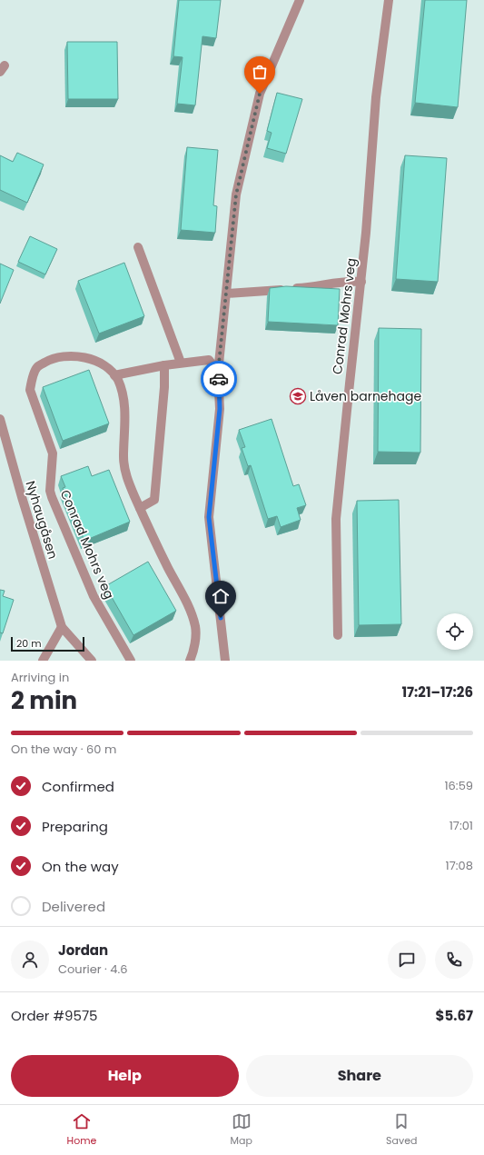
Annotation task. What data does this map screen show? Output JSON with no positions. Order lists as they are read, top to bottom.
{
  "streets": {
    "street": ["Conrad Mohrs veg", "Nyhaugåsen"]
  },
  "places": {
    "school or university": ["Låven barnehage"]
  },
  "scale_bar": "20 m",
  "page": {
    "scale": "20 m",
    "heading": ["2 min", "Arriving in", "17:21–17:26"],
    "panel": [
      "Jordan",
      "Courier · 4.6",
      "Order #9575",
      "$5.67"
    ],
    "bar": "On the way · 60 m",
    "list": [
      ["Confirmed", "16:59"],
      ["Preparing", "17:01"],
      ["On the way", "17:08"],
      "Delivered"
    ],
    "buttons": ["Help", "Share"],
    "tabs": ["Home", "Map", "Saved"]
  }
}
